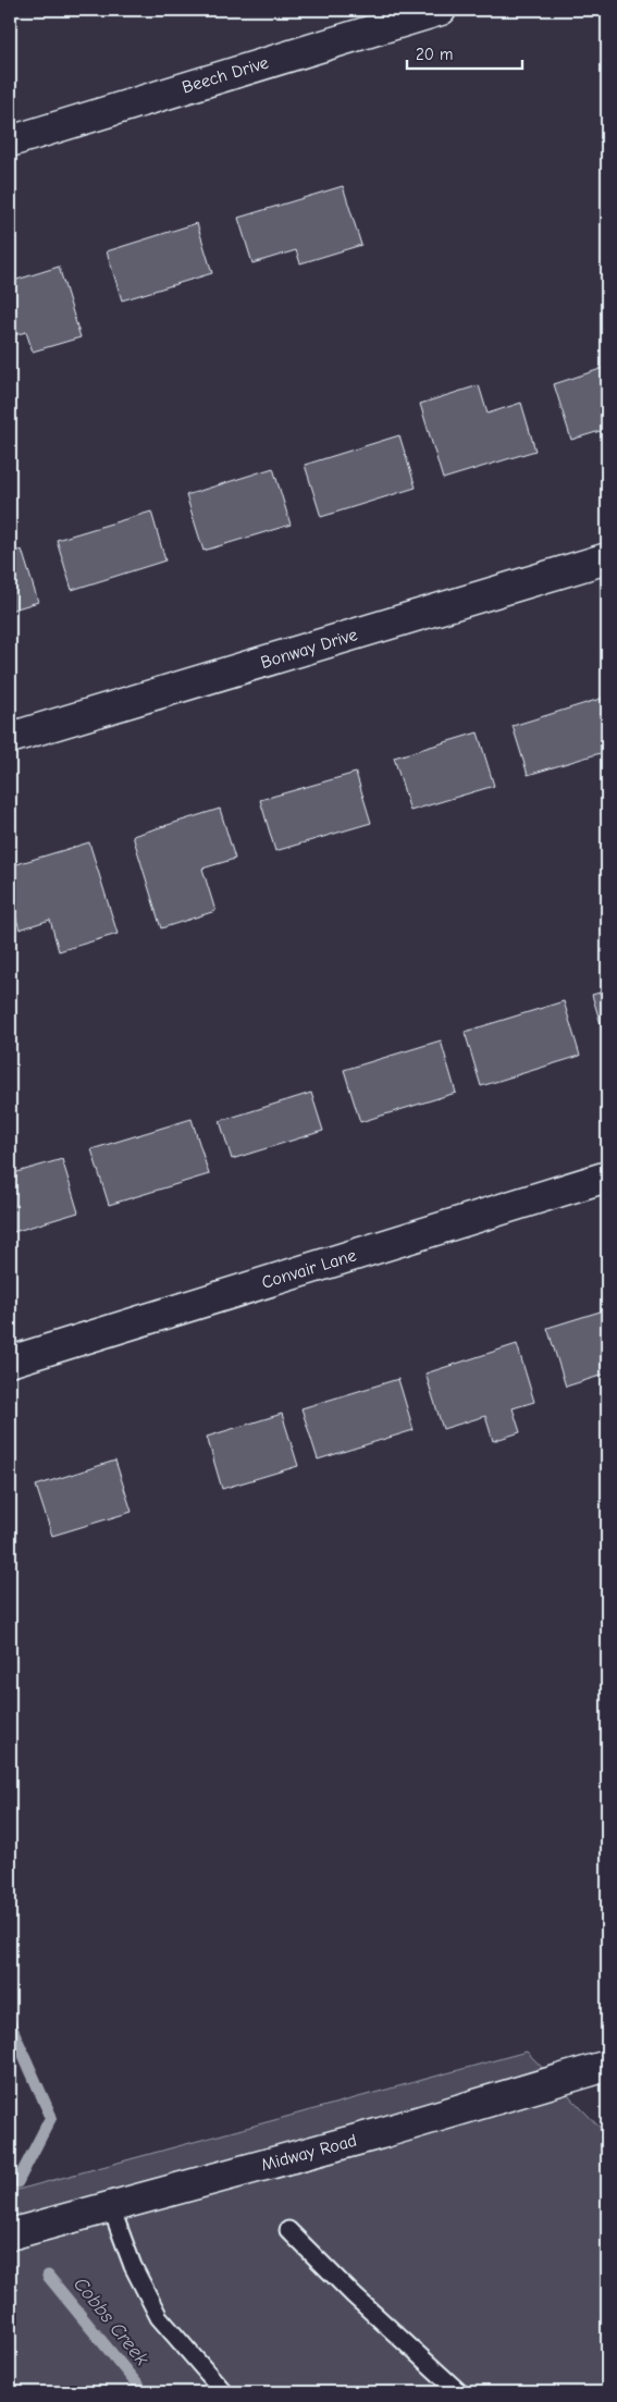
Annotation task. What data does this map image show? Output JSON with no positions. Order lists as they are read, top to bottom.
{
  "streets": {
    "street": [
      "Beech Drive",
      "Bonway Drive",
      "Convair Lane",
      "Midway Road"
    ]
  },
  "water": ["Cobbs Creek"],
  "scale_bar": "20 m"
}
